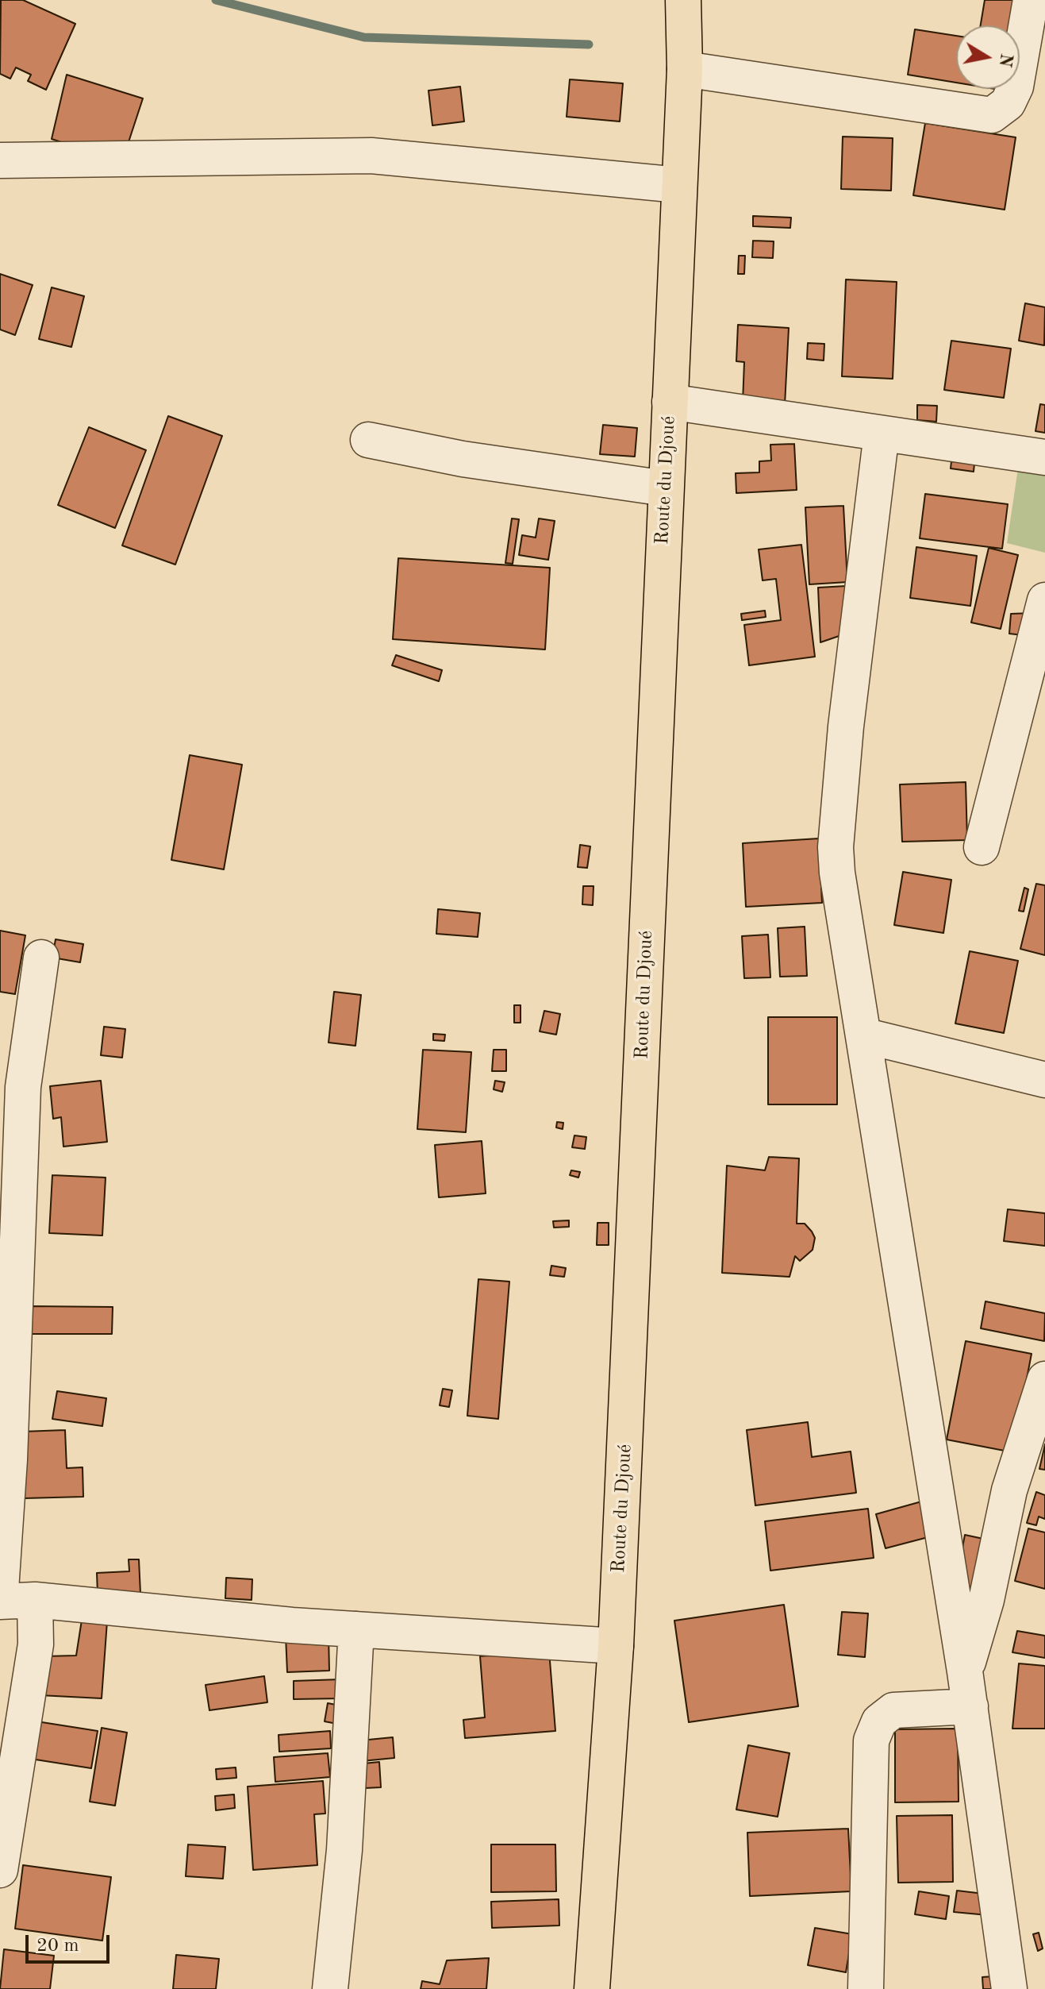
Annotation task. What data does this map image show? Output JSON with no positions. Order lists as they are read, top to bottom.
{
  "streets": {
    "main road": ["Route du Djoué"]
  },
  "scale_bar": "20 m",
  "north": "right"
}
